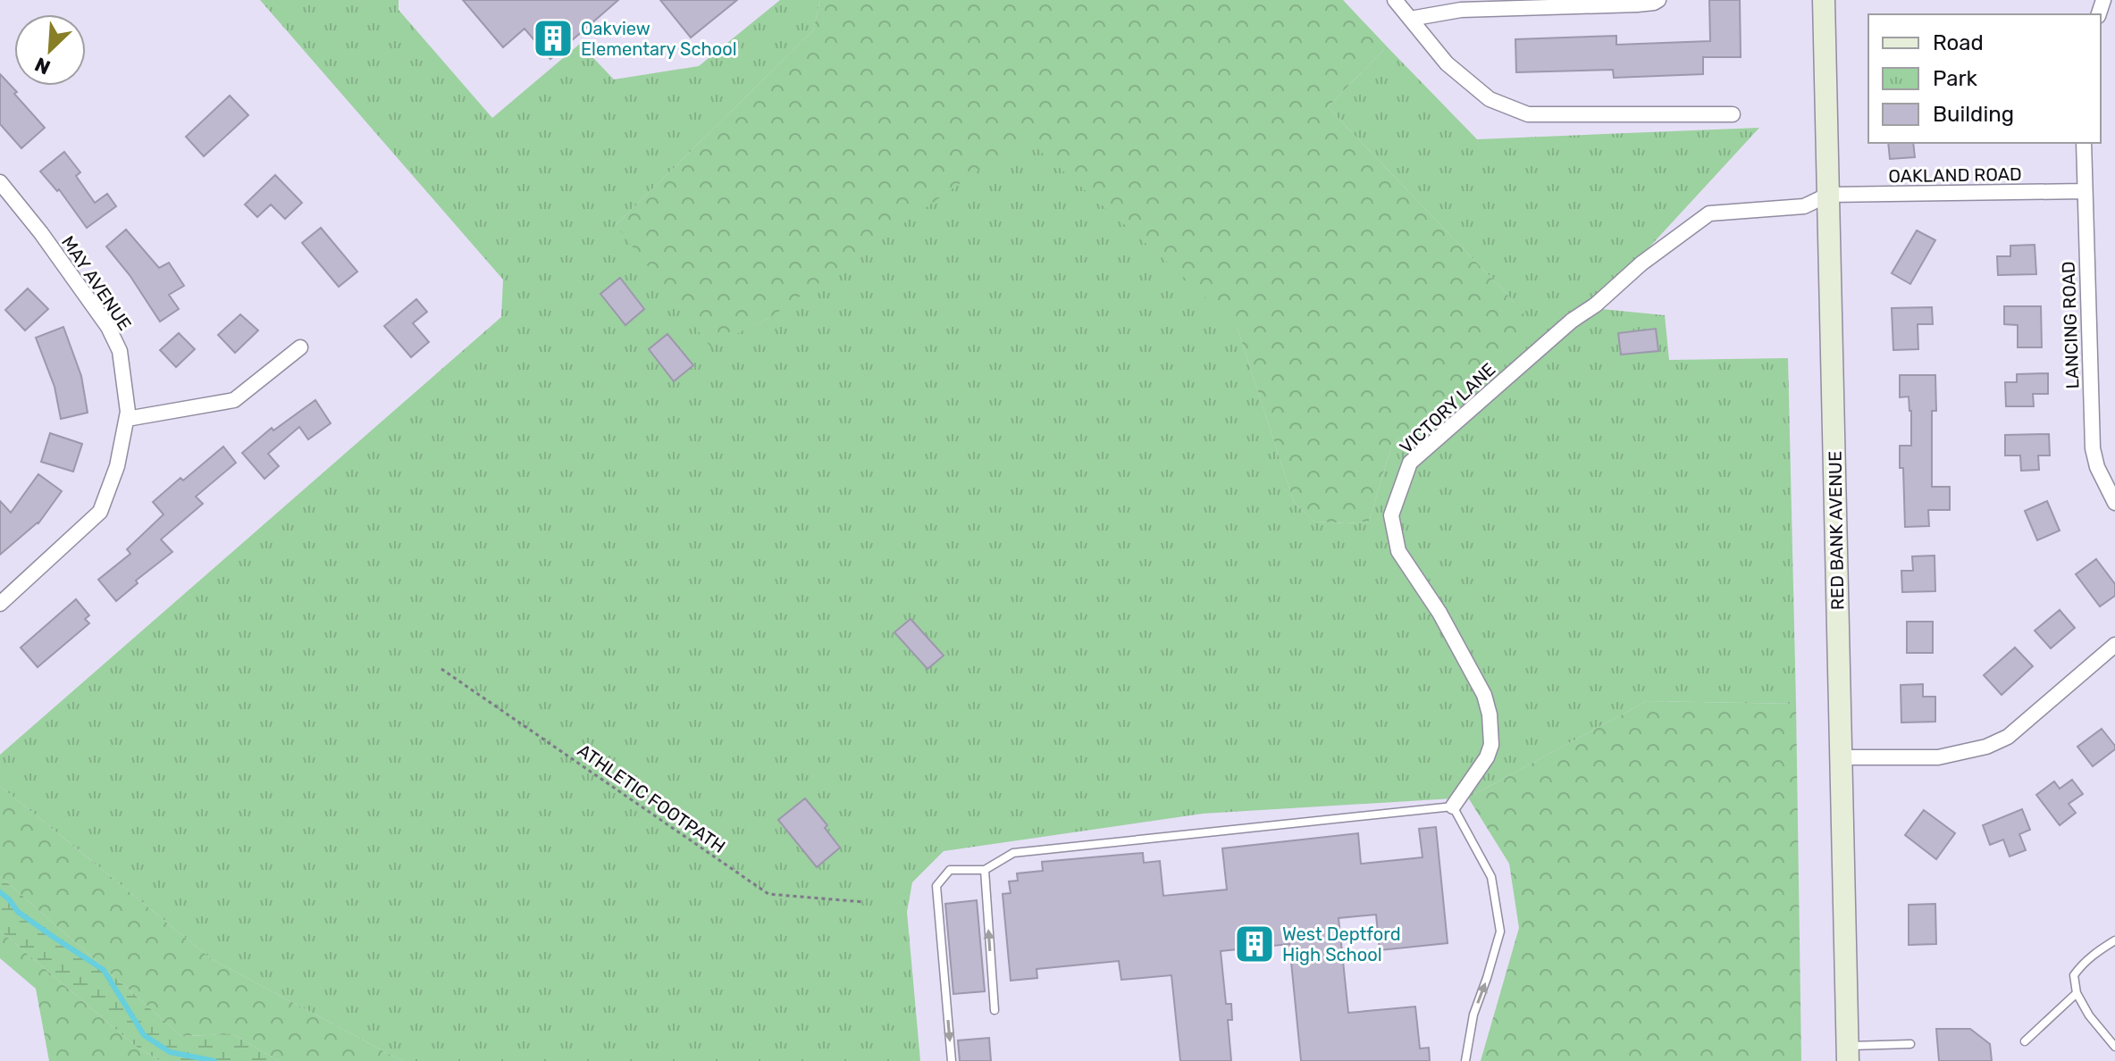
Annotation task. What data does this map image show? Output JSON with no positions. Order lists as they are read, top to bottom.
{
  "streets": {
    "street": [
      "OAKLAND ROAD",
      "MAY AVENUE",
      "LANCING ROAD",
      "VICTORY LANE",
      "RED BANK AVENUE"
    ],
    "path": ["ATHLETIC FOOTPATH"]
  },
  "crossings": [
    ["OAKLAND ROAD", "LANCING ROAD"],
    ["OAKLAND ROAD", "VICTORY LANE"],
    ["OAKLAND ROAD", "RED BANK AVENUE"],
    ["VICTORY LANE", "RED BANK AVENUE"]
  ],
  "places": {
    "building": ["Oakview Elementary School", "West Deptford High School"]
  },
  "legend": ["Road", "Park", "Building"],
  "north": "bottom left"
}
